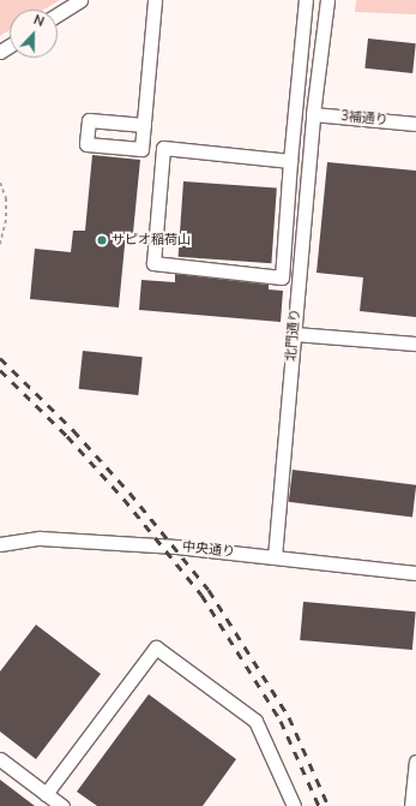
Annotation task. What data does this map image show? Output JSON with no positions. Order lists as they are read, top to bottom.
{
  "streets": {
    "street": ["3補通り", "北門通り", "中央通り"]
  },
  "crossings": [
    ["3補通り", "北門通り"],
    ["北門通り", "中央通り"]
  ],
  "places": ["サピオ稲荷山"],
  "north": "top"
}
